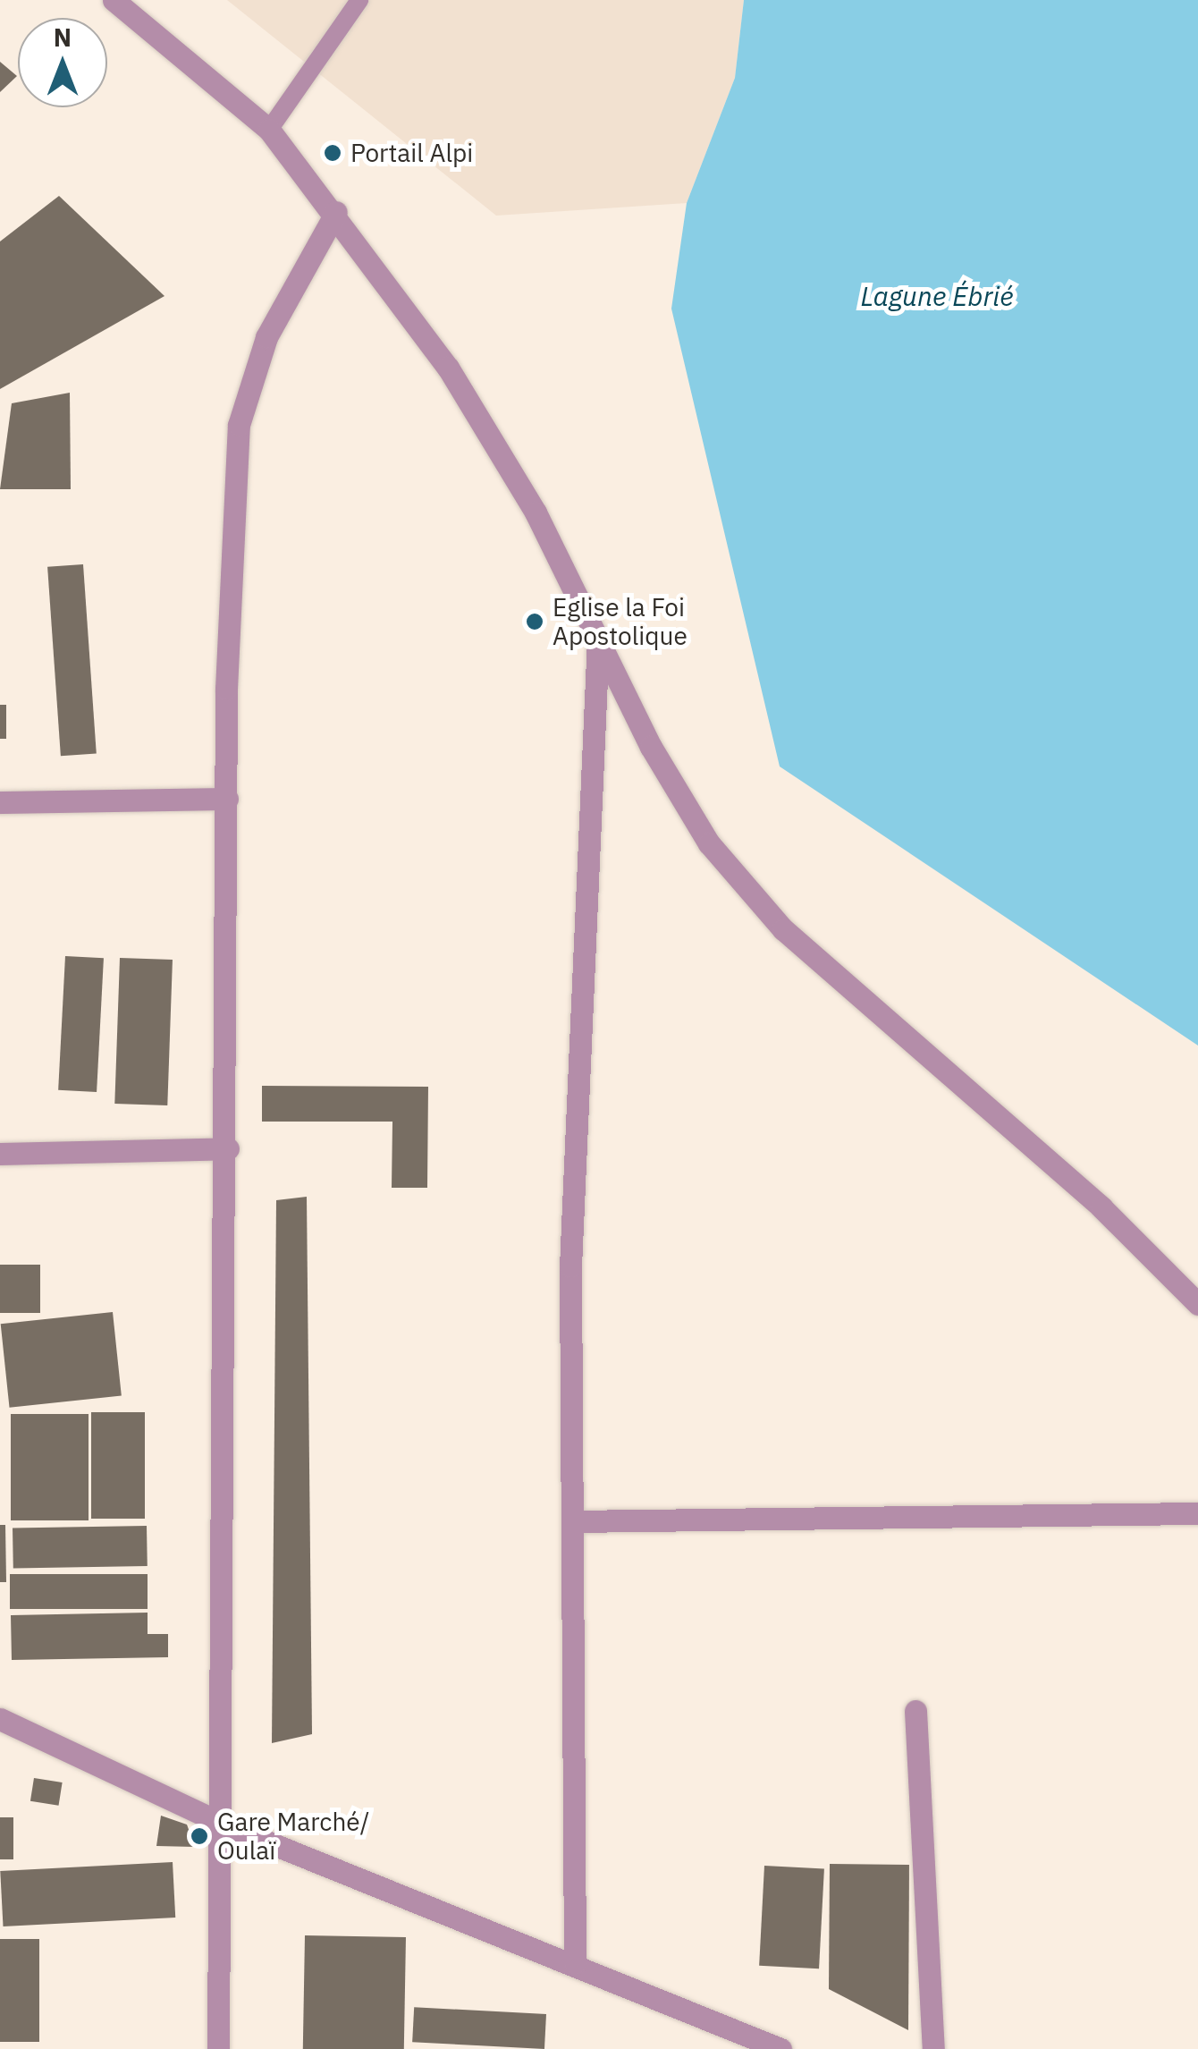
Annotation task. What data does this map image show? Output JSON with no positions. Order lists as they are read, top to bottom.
{
  "water": ["Lagune Ébrié"],
  "places": ["Portail Alpi", "Eglise la Foi Apostolique", "Gare Marché/ Oulaï"],
  "north": "top"
}
